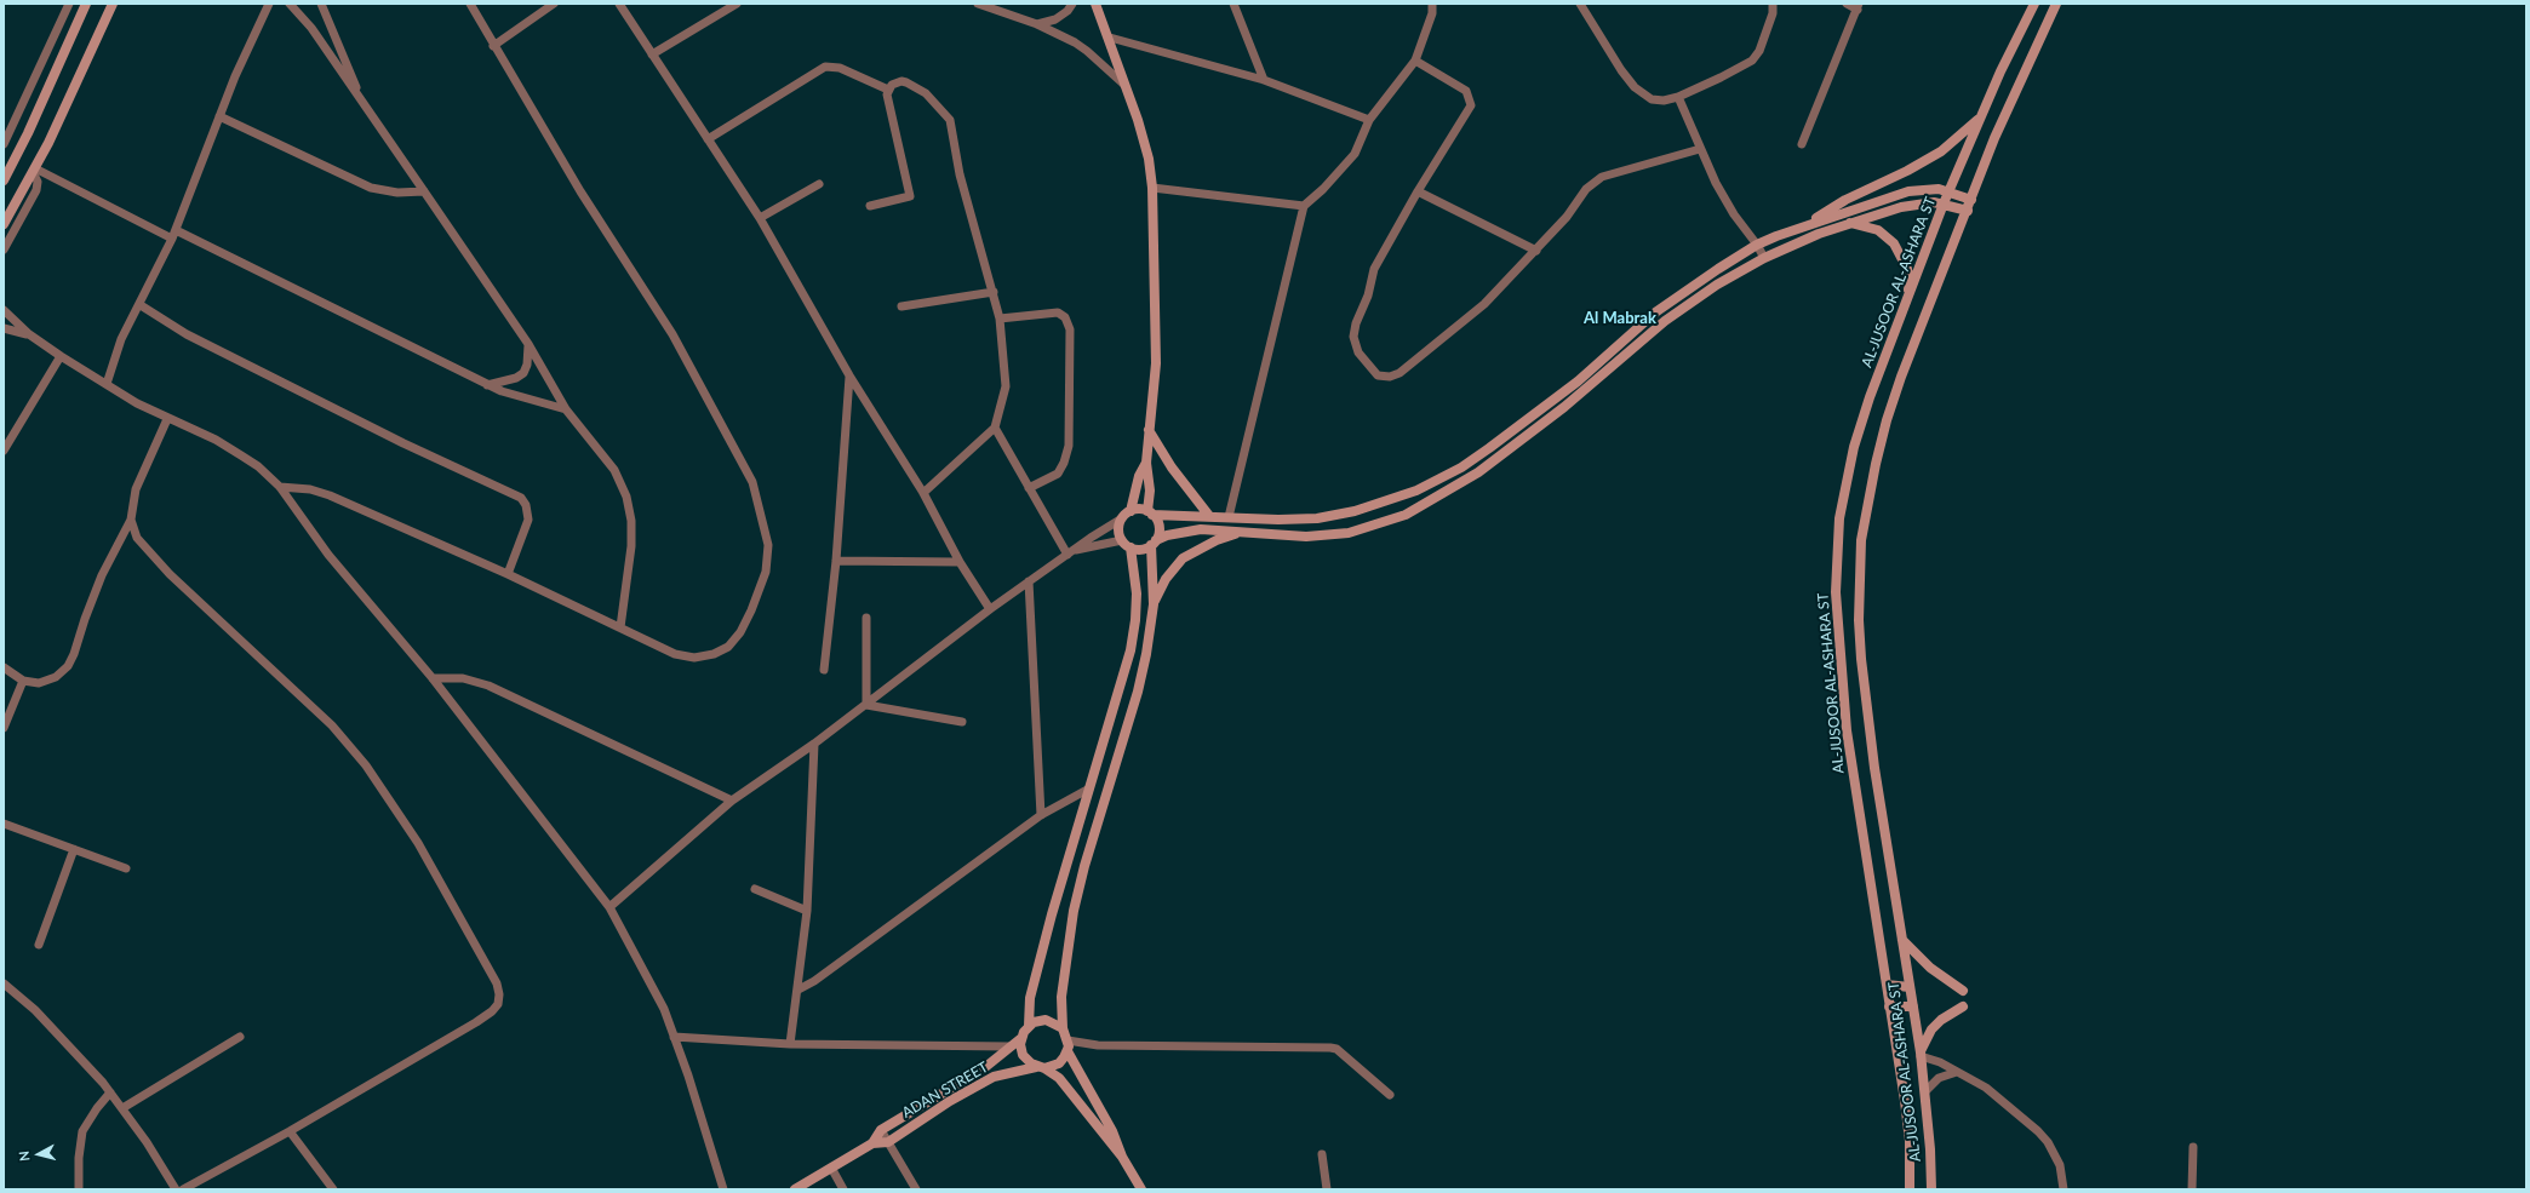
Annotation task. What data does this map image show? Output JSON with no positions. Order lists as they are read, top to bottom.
{
  "streets": {
    "street": ["AL-JUSOOR AL-ASHARA ST", "ADAN STREET"]
  },
  "districts": ["Al Mabrak"],
  "north": "left"
}
